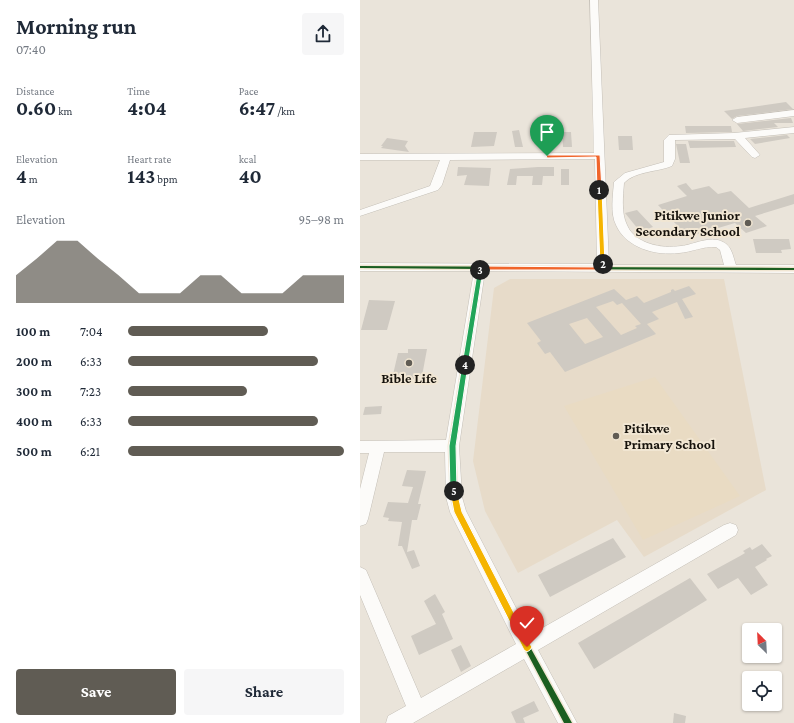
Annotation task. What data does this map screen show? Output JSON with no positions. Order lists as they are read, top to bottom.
{
  "places": ["Pitikwe Junior Secondary School", "Bible Life", "Pitikwe Primary School"],
  "north": "top left",
  "page": {
    "heading": ["Morning run", "07:40"],
    "stats": [
      ["Distance", "0.60 km"],
      ["Time", "4:04"],
      ["Pace", "6:47 /km"],
      ["Elevation", "4 m"],
      ["Heart rate", "143 bpm"],
      ["kcal", "40"]
    ],
    "pins": [
      "1",
      "2",
      "3",
      "4",
      "5"
    ],
    "chart": ["Elevation", "95–98 m"],
    "list": [
      {
        "name": "100 m",
        "note": "7:04"
      },
      {
        "name": "200 m",
        "note": "6:33"
      },
      {
        "name": "300 m",
        "note": "7:23"
      },
      {
        "name": "400 m",
        "note": "6:33"
      },
      {
        "name": "500 m",
        "note": "6:21"
      }
    ],
    "buttons": ["Save", "Share"]
  }
}
